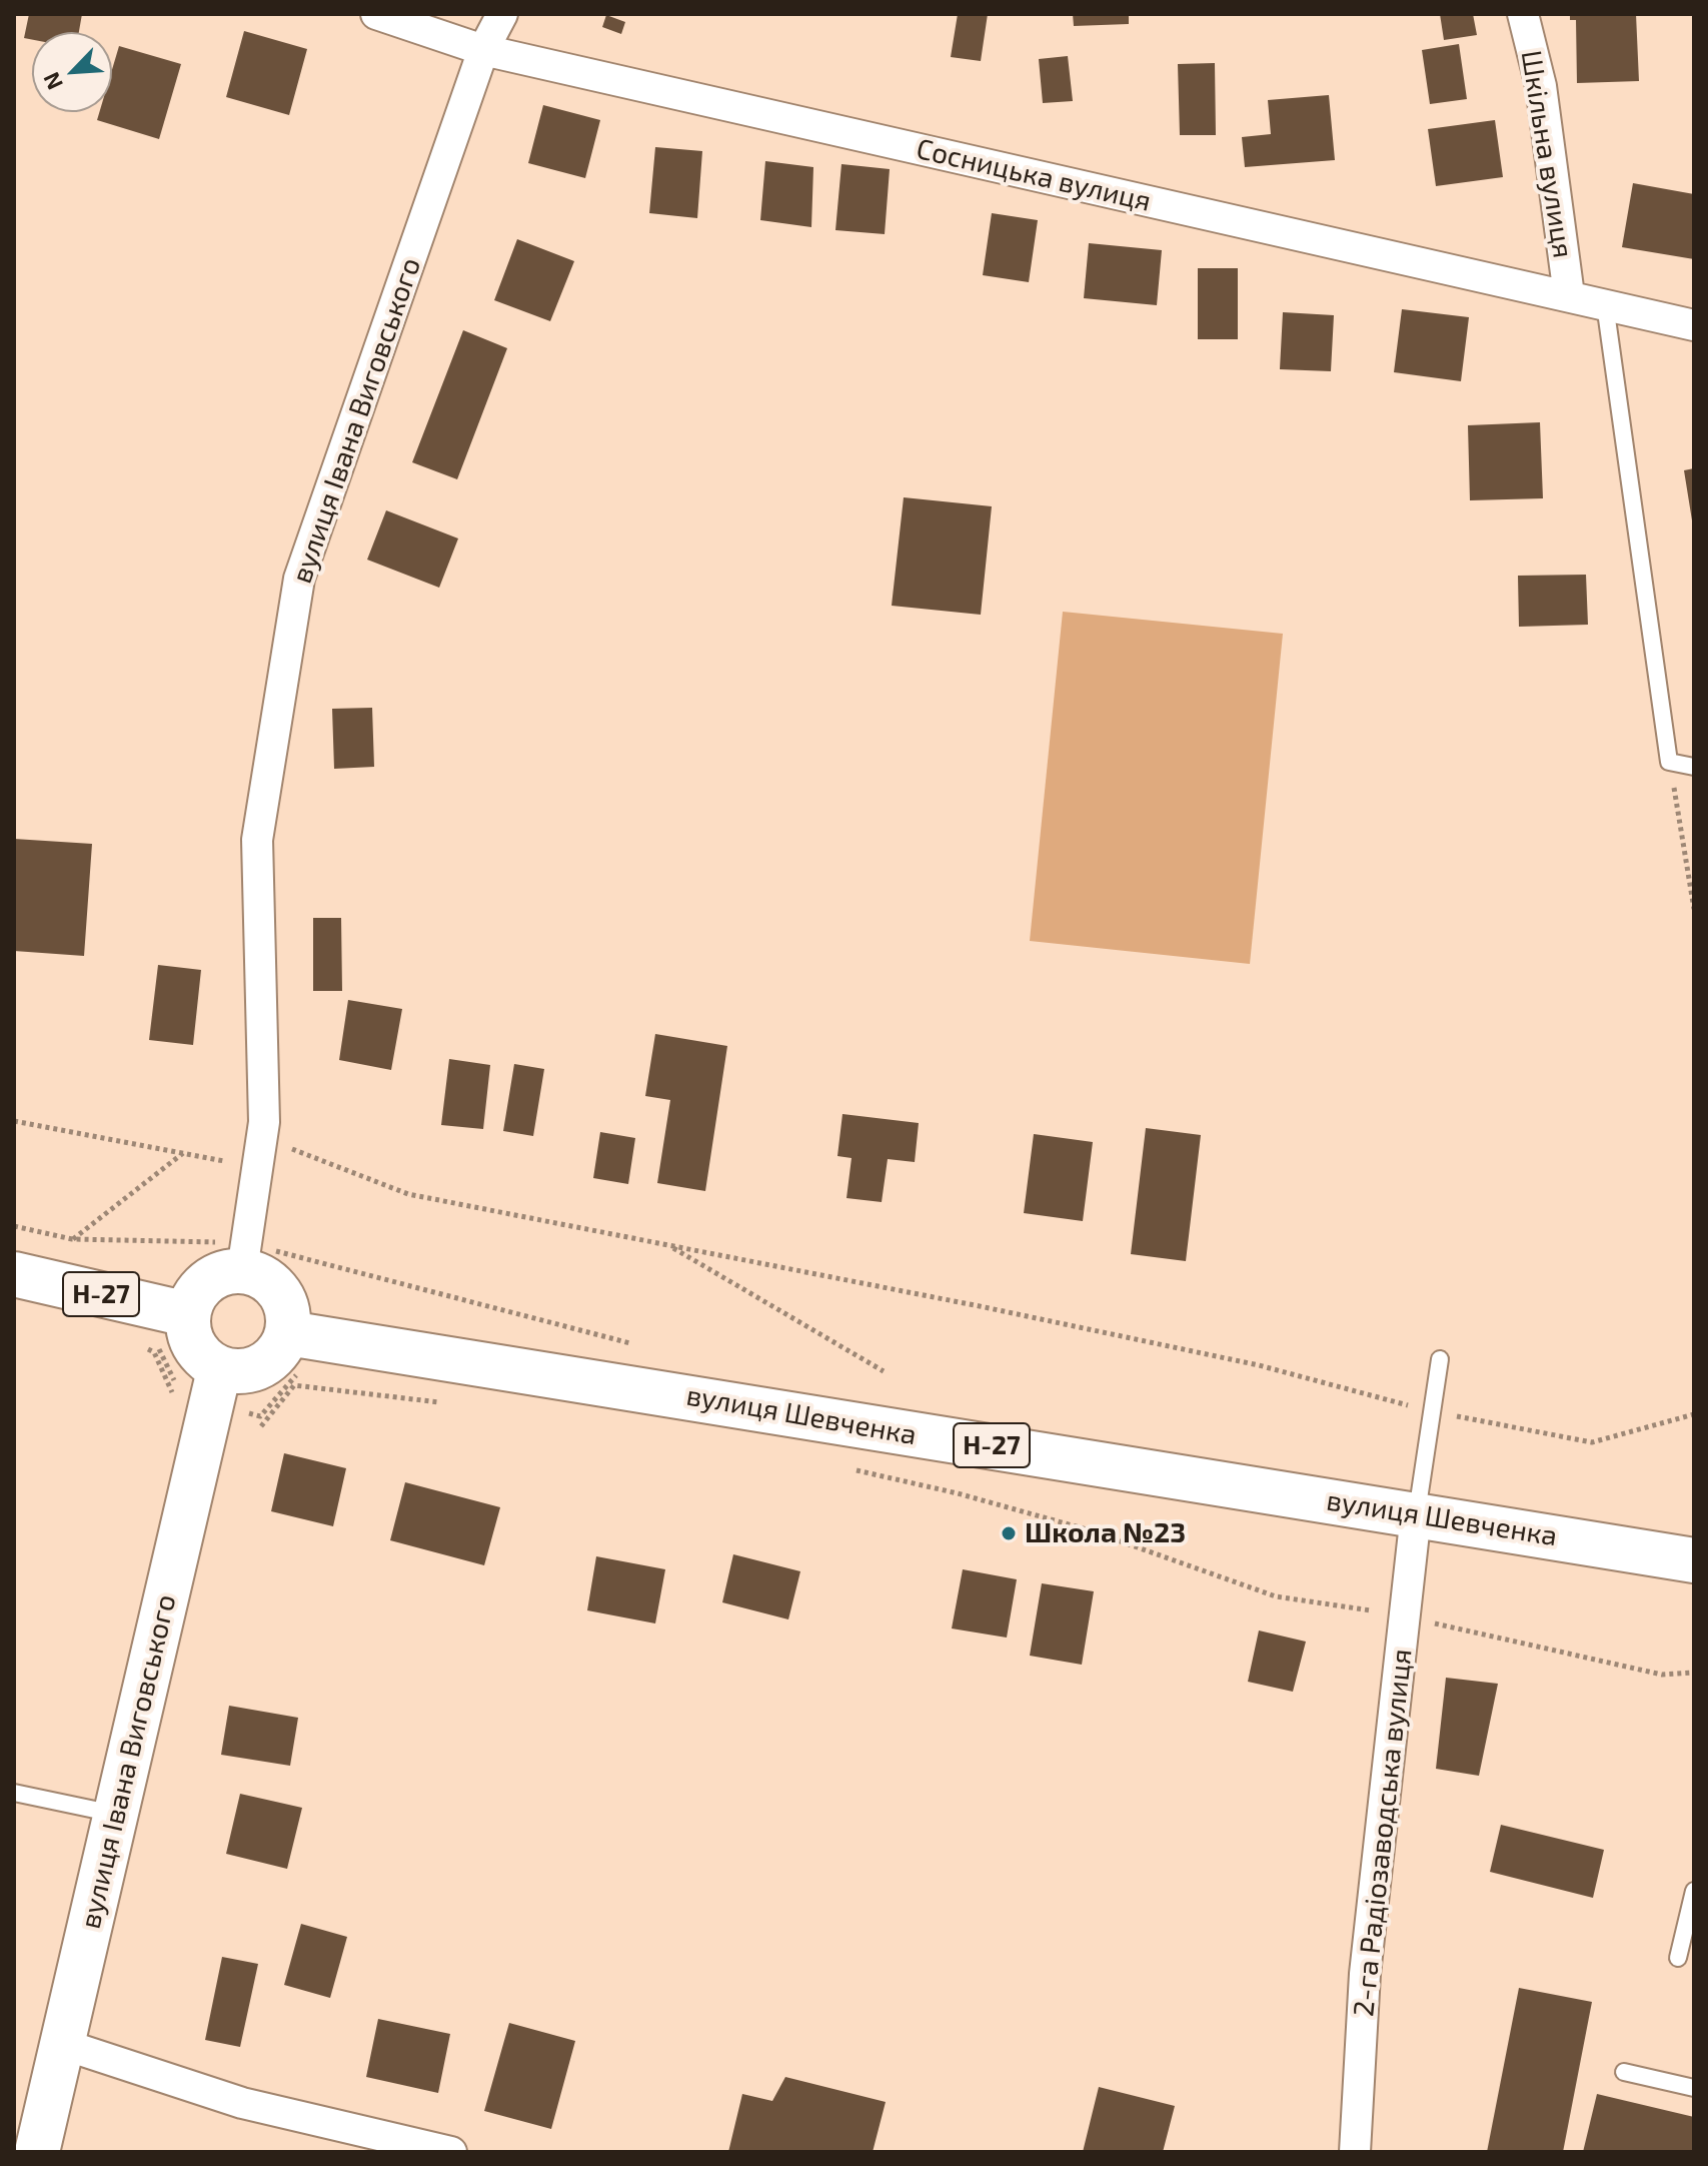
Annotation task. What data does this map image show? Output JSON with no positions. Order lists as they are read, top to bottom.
{
  "streets": {
    "main road": ["вулиця Івана Виговського", "Н-27", "вулиця Шевченка"],
    "street": ["Шкільна вулиця", "Сосницька вулиця", "2-га Радіозаводська вулиця"]
  },
  "crossings": [
    ["Шкільна вулиця", "Сосницька вулиця"],
    ["Сосницька вулиця", "вулиця Івана Виговського"],
    ["вулиця Івана Виговського", "Н-27"],
    ["вулиця Івана Виговського", "вулиця Шевченка"],
    ["Н-27", "вулиця Шевченка"],
    ["вулиця Шевченка", "2-га Радіозаводська вулиця"]
  ],
  "places": ["Школа №23"],
  "north": "bottom left"
}
